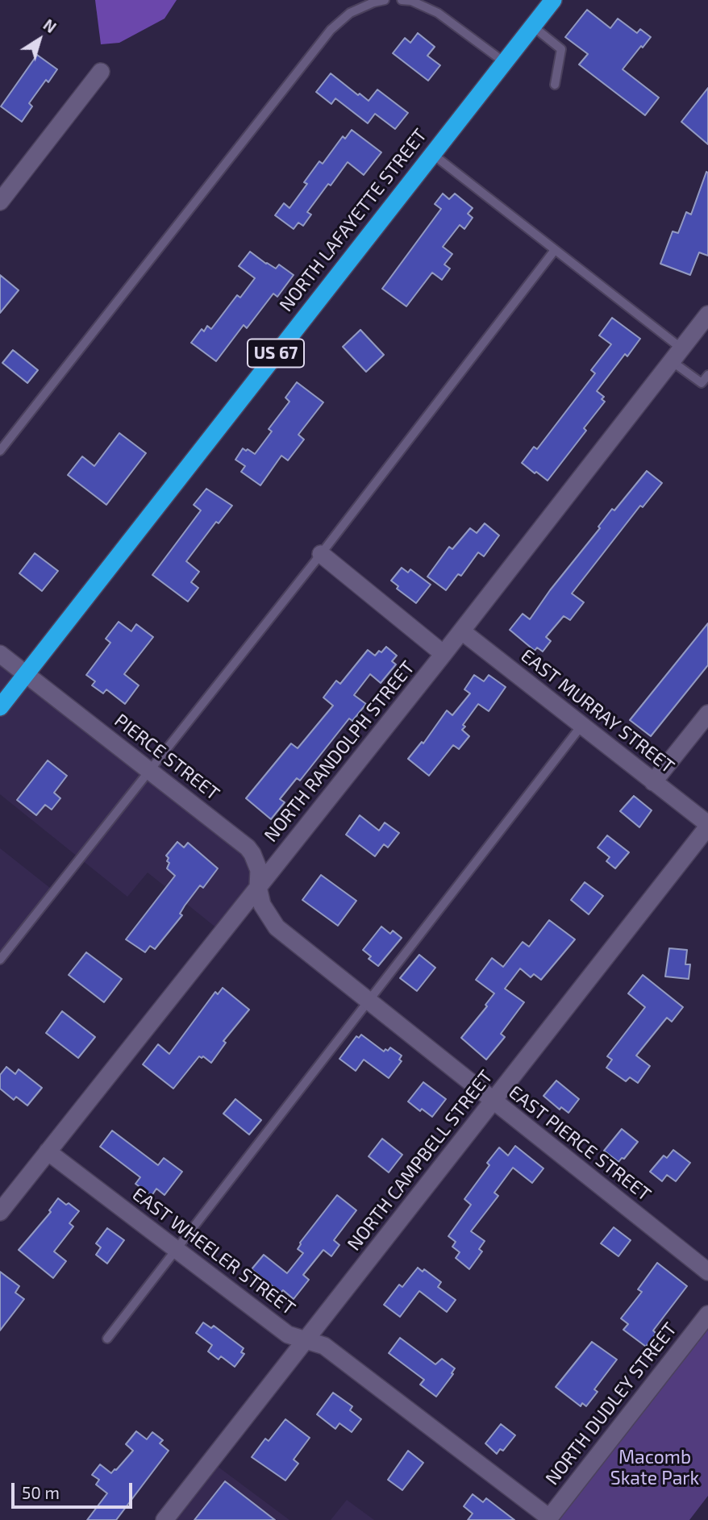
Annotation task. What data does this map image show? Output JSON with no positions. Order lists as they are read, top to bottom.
{
  "streets": {
    "highway": ["NORTH LAFAYETTE STREET", "US 67"],
    "street": [
      "EAST MURRAY STREET",
      "NORTH RANDOLPH STREET",
      "PIERCE STREET",
      "EAST PIERCE STREET",
      "NORTH CAMPBELL STREET",
      "EAST WHEELER STREET",
      "NORTH DUDLEY STREET"
    ]
  },
  "crossings": [
    ["NORTH LAFAYETTE STREET", "PIERCE STREET"],
    ["EAST MURRAY STREET", "NORTH RANDOLPH STREET"],
    ["EAST MURRAY STREET", "NORTH CAMPBELL STREET"],
    ["NORTH RANDOLPH STREET", "PIERCE STREET"],
    ["NORTH RANDOLPH STREET", "EAST PIERCE STREET"],
    ["NORTH RANDOLPH STREET", "EAST WHEELER STREET"],
    ["PIERCE STREET", "EAST PIERCE STREET"],
    ["EAST PIERCE STREET", "NORTH CAMPBELL STREET"],
    ["NORTH CAMPBELL STREET", "EAST WHEELER STREET"],
    ["EAST WHEELER STREET", "NORTH DUDLEY STREET"]
  ],
  "parks": ["Macomb Skate Park"],
  "scale_bar": "50 m",
  "north": "top right"
}
